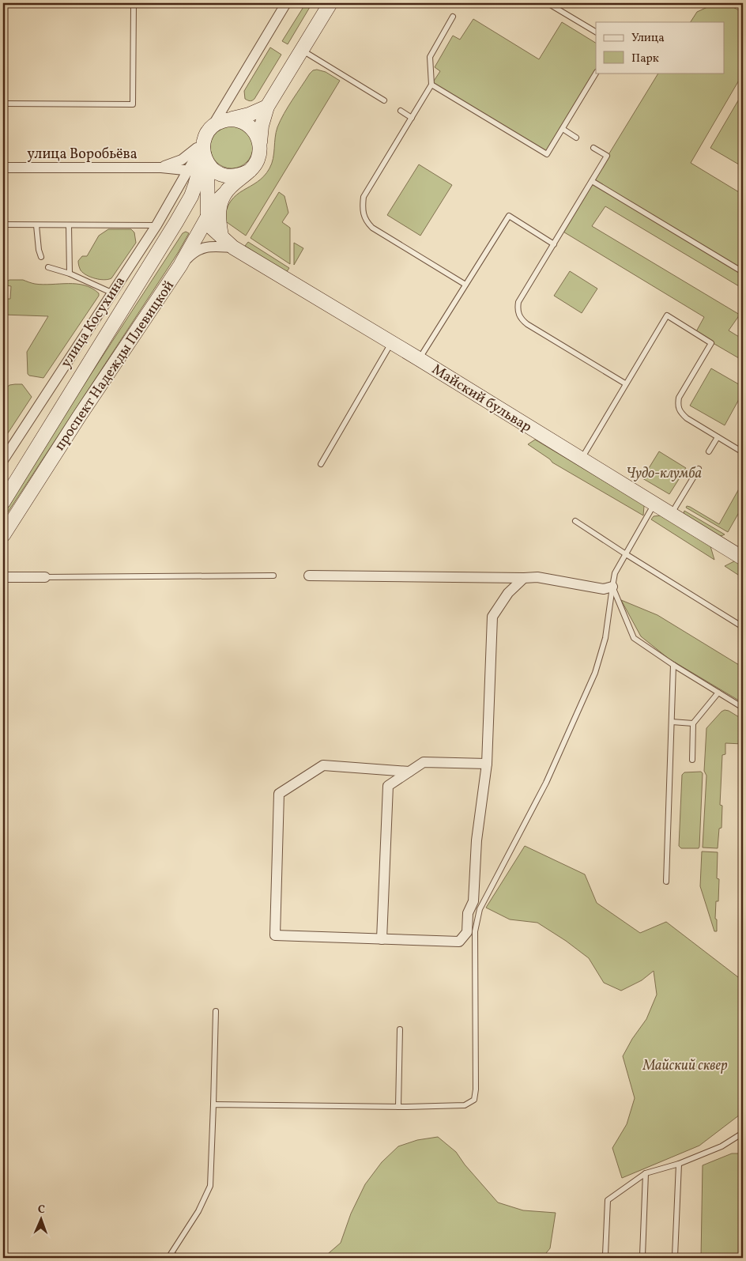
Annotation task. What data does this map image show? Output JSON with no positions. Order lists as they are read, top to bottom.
{
  "streets": {
    "main road": ["проспект Надежды Плевицкой", "Майский бульвар"],
    "street": ["улица Воробьёва", "улица Косухина"]
  },
  "crossings": [
    ["улица Воробьёва", "улица Косухина"],
    ["улица Воробьёва", "проспект Надежды Плевицкой"],
    ["улица Косухина", "проспект Надежды Плевицкой"],
    ["проспект Надежды Плевицкой", "Майский бульвар"]
  ],
  "parks": ["Чудо-клумба", "Майский сквер"],
  "legend": ["Улица", "Парк"],
  "north": "top"
}
